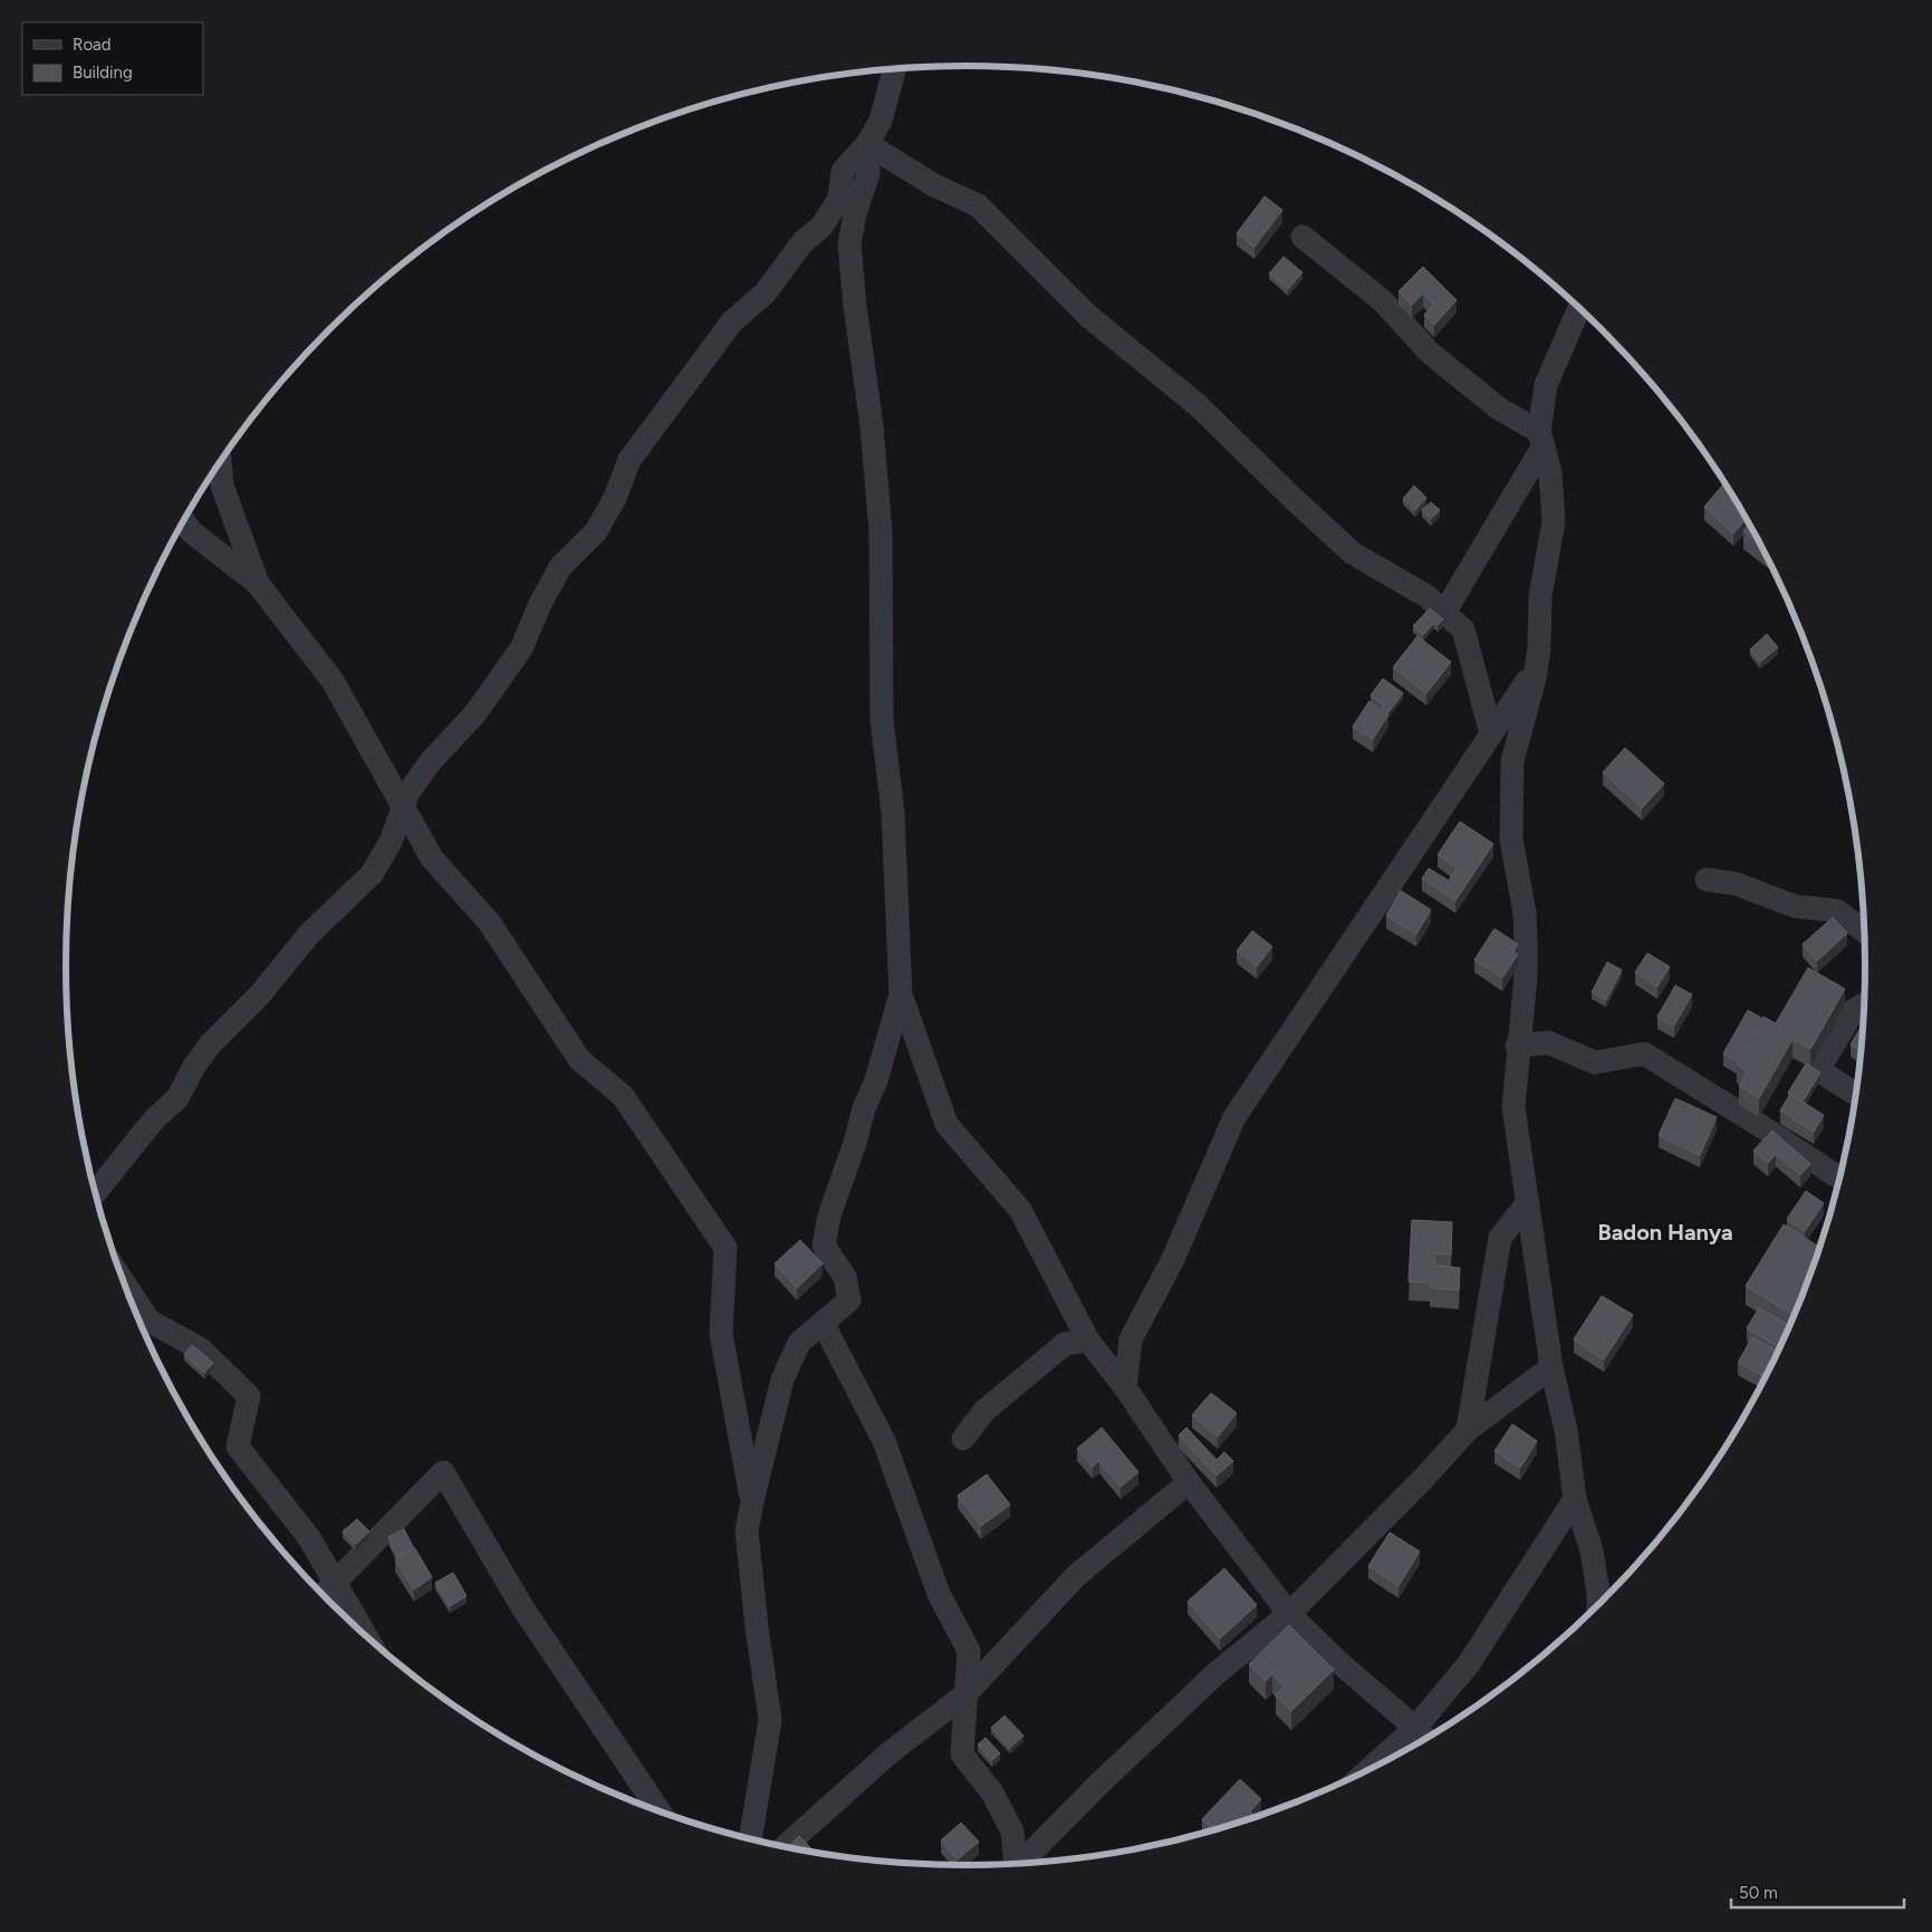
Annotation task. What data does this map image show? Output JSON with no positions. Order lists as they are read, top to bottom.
{
  "districts": ["Badon Hanya"],
  "legend": ["Road", "Building"],
  "scale_bar": "50 m"
}
